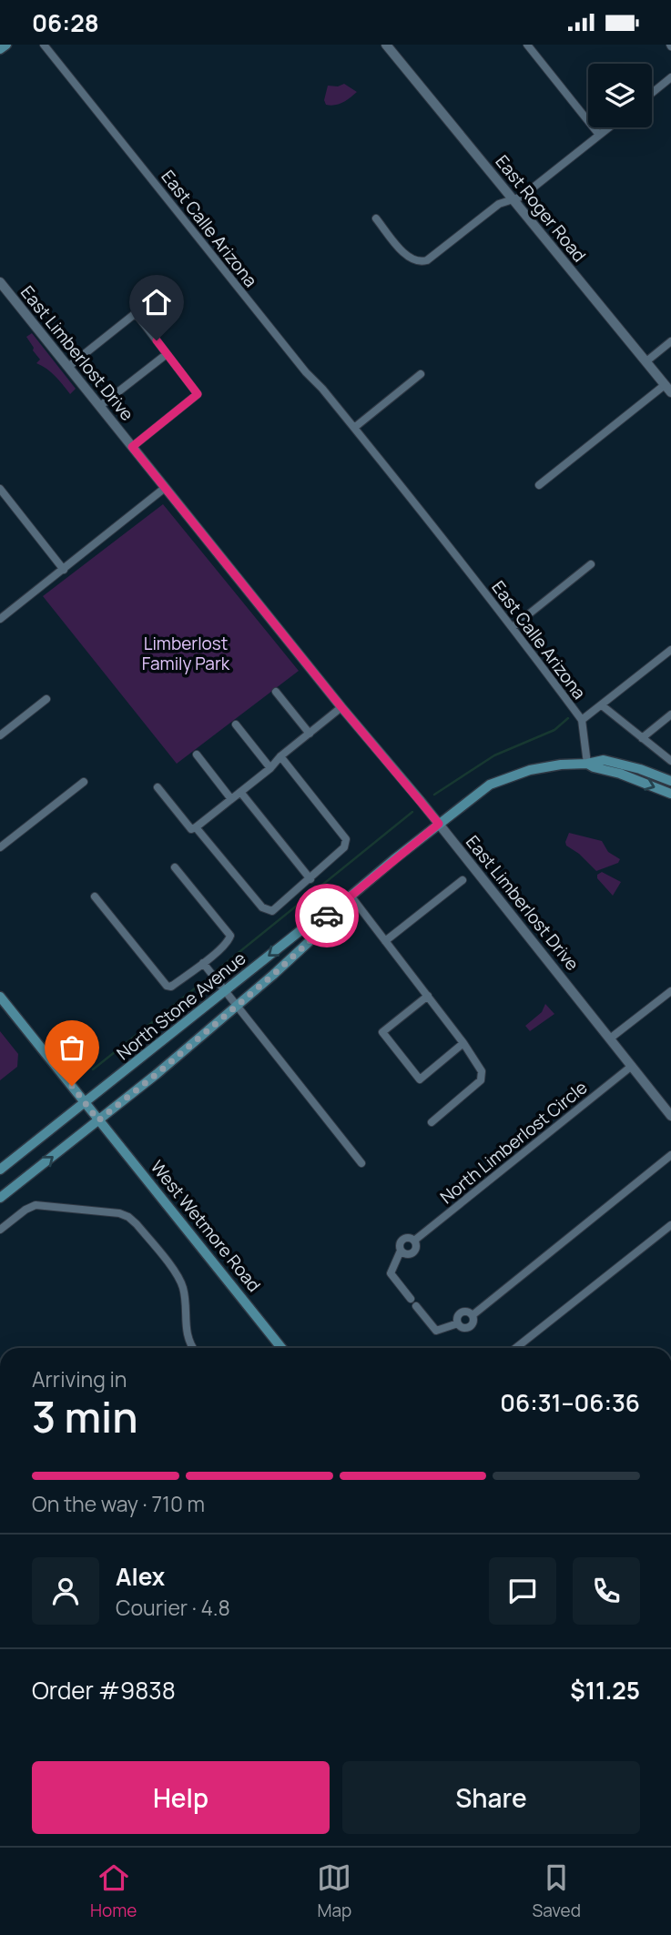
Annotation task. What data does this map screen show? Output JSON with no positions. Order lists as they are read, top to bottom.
{
  "streets": {
    "main road": ["North Stone Avenue", "West Wetmore Road"],
    "street": [
      "East Roger Road",
      "East Calle Arizona",
      "East Limberlost Drive",
      "North Limberlost Circle"
    ]
  },
  "crossings": [
    ["East Limberlost Drive", "North Stone Avenue"],
    ["East Limberlost Drive", "North Limberlost Circle"],
    ["North Stone Avenue", "West Wetmore Road"]
  ],
  "parks": ["Limberlost Family Park"],
  "page": {
    "status": "06:28",
    "heading": ["3 min", "Arriving in", "06:31–06:36"],
    "panel": [
      "Alex",
      "Courier · 4.8",
      "Order #9838",
      "$11.25"
    ],
    "bar": "On the way · 710 m",
    "buttons": ["Help", "Share"],
    "tabs": ["Home", "Map", "Saved"]
  }
}
